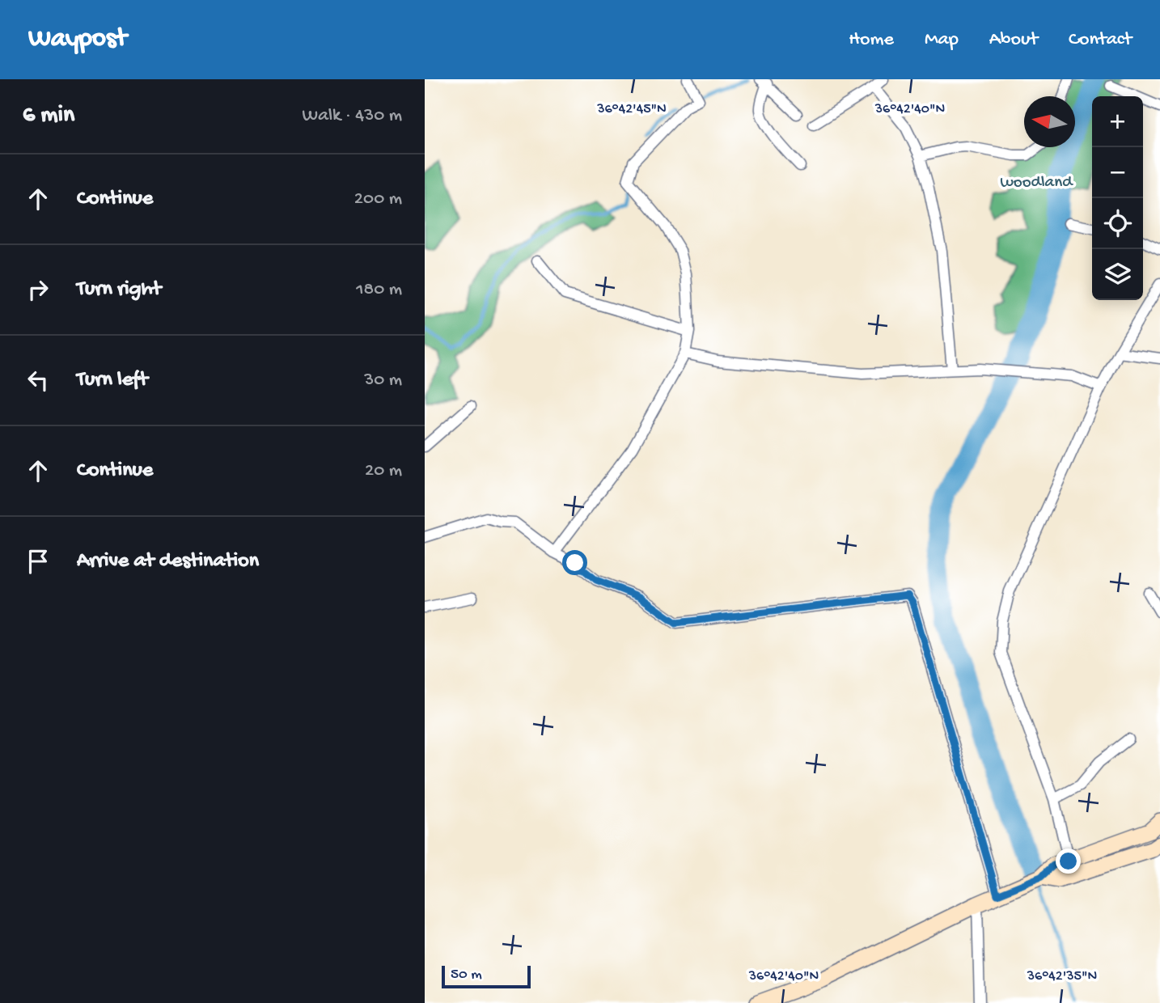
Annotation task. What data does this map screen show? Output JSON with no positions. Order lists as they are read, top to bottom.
{
  "parks": ["woodland"],
  "scale_bar": "50 m",
  "north": "left",
  "page": {
    "header": "Waypost",
    "nav": [
      "Home",
      "Map",
      "About",
      "Contact"
    ],
    "heading": ["6 min", "Walk · 430 m"],
    "map_buttons": ["+", "−"],
    "list": [
      ["Continue", "200 m"],
      ["Turn right", "180 m"],
      ["Turn left", "30 m"],
      ["Continue", "20 m"],
      "Arrive at destination"
    ],
    "scale": "50 m"
  },
  "coordinates": ["36°42'45\"N", "36°42'40\"N", "36°42'35\"N"]
}
